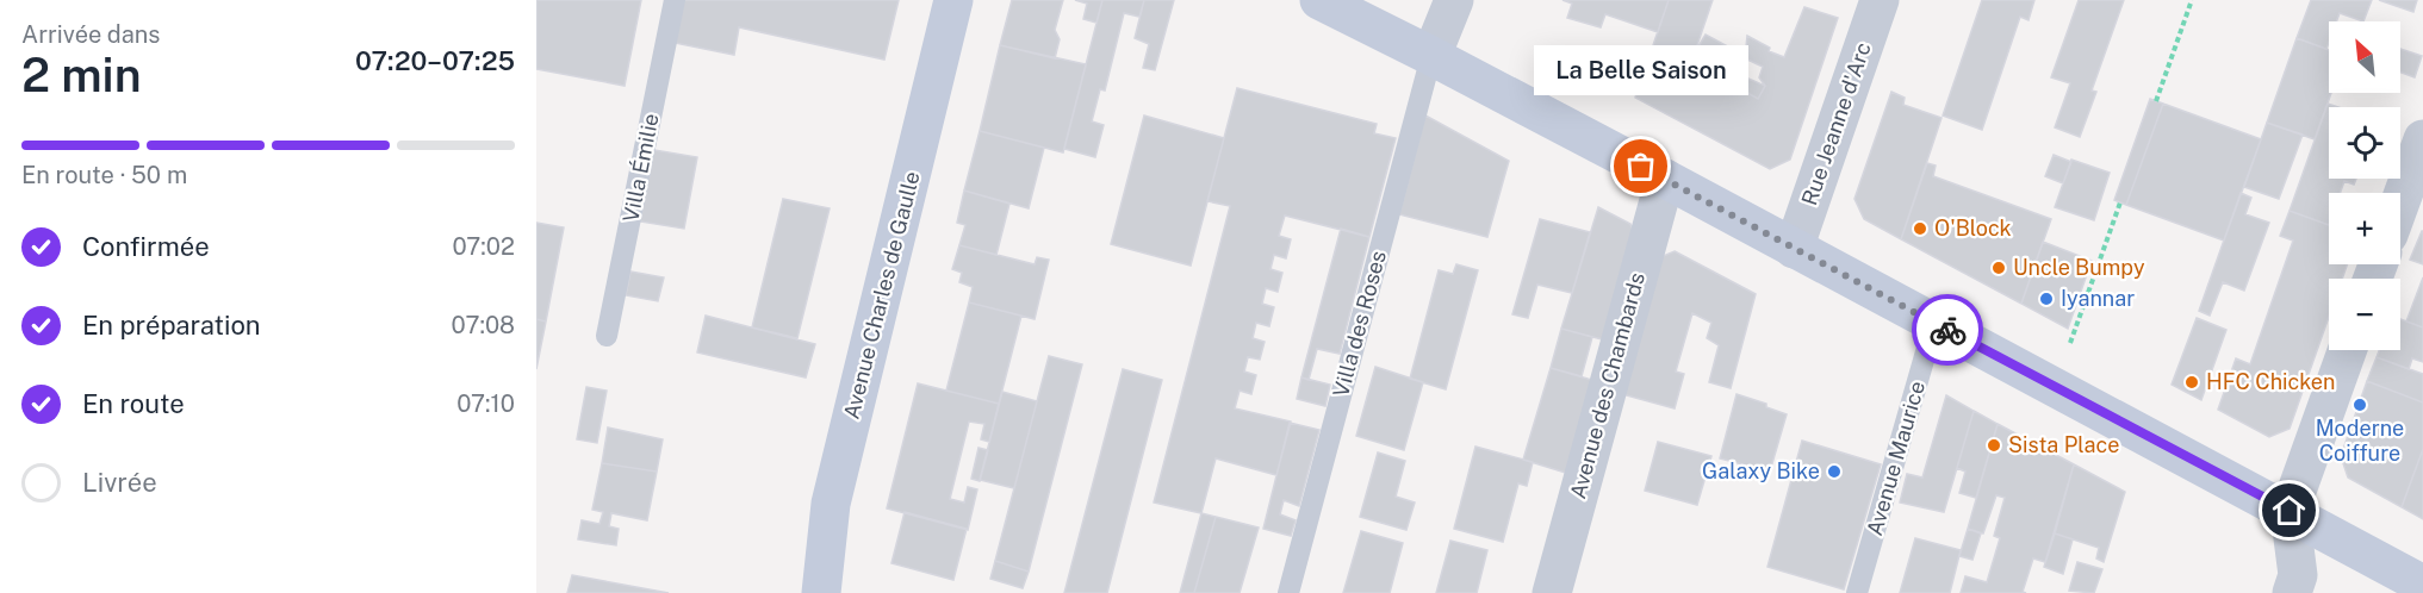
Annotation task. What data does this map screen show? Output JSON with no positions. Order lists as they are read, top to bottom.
{
  "streets": {
    "main road": ["Avenue Charles de Gaulle"],
    "street": ["Rue Jeanne d'Arc", "Avenue des Chambards"],
    "lane": ["Villa Émilie", "Villa des Roses", "Avenue Maurice"]
  },
  "places": [
    "La Belle Saison",
    "O'Block",
    "Uncle Bumpy",
    "Iyannar",
    "HFC Chicken",
    "Moderne Coiffure",
    "Sista Place",
    "Galaxy Bike"
  ],
  "north": "top left",
  "page": {
    "heading": ["2 min", "Arrivée dans", "07:20–07:25"],
    "map_buttons": ["+", "−"],
    "bubble": "La Belle Saison",
    "bar": "En route · 50 m",
    "list": [
      ["Confirmée", "07:02"],
      ["En préparation", "07:08"],
      ["En route", "07:10"],
      "Livrée"
    ]
  }
}
